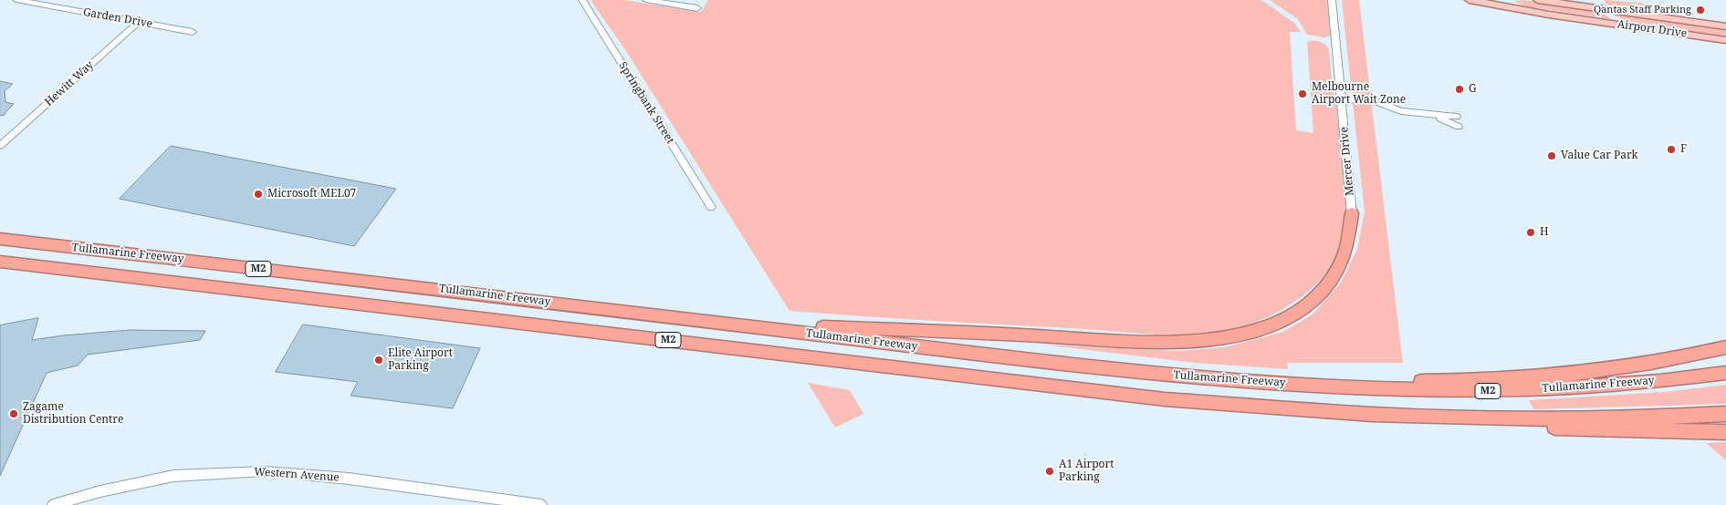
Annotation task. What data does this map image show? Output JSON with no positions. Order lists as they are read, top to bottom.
{
  "streets": {
    "highway": ["Tullamarine Freeway", "M2"],
    "main road": ["Airport Drive"],
    "street": [
      "Garden Drive",
      "Hewitt Way",
      "Springbank Street",
      "Mercer Drive",
      "Western Avenue"
    ]
  },
  "crossings": [
    ["Garden Drive", "Hewitt Way"]
  ],
  "places": [
    "Qantas Staff Parking",
    "G",
    "Melbourne Airport Wait Zone",
    "F",
    "Value Car Park",
    "Microsoft MEL07",
    "H",
    "Elite Airport Parking",
    "Zagame Distribution Centre",
    "A1 Airport Parking"
  ]
}
